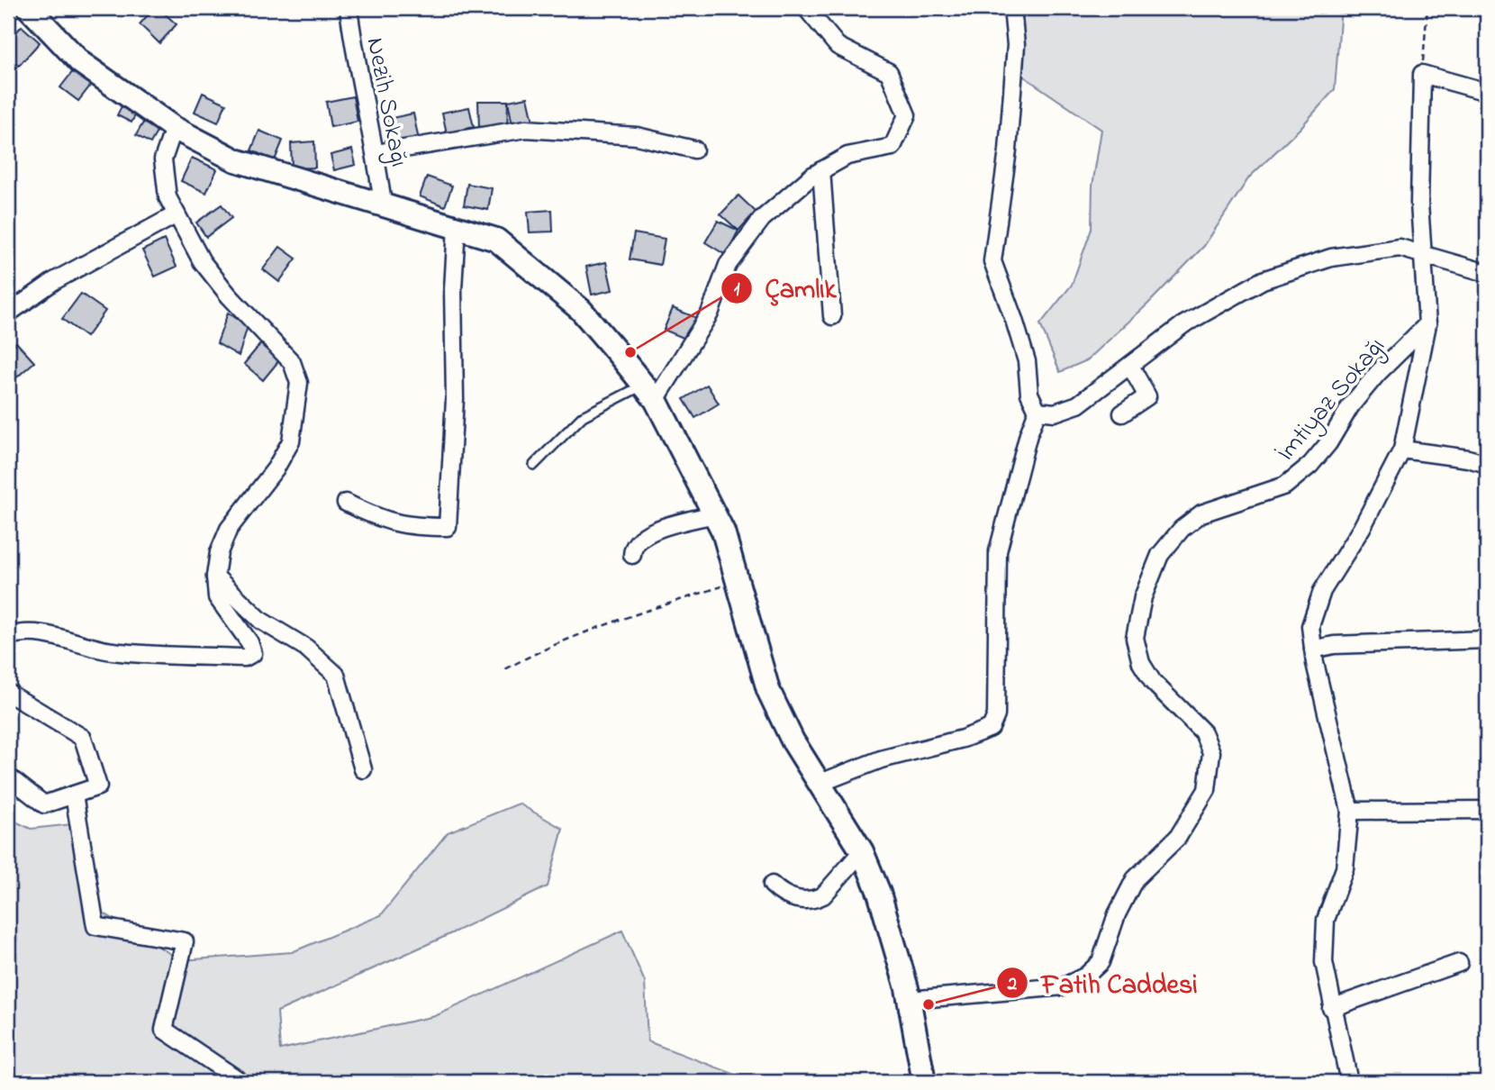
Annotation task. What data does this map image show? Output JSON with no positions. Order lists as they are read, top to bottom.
{
  "streets": {
    "street": ["Nezih Sokağı", "İmtiyaz Sokağı"]
  },
  "places": ["Çamlık", "Fatih Caddesi"]
}
